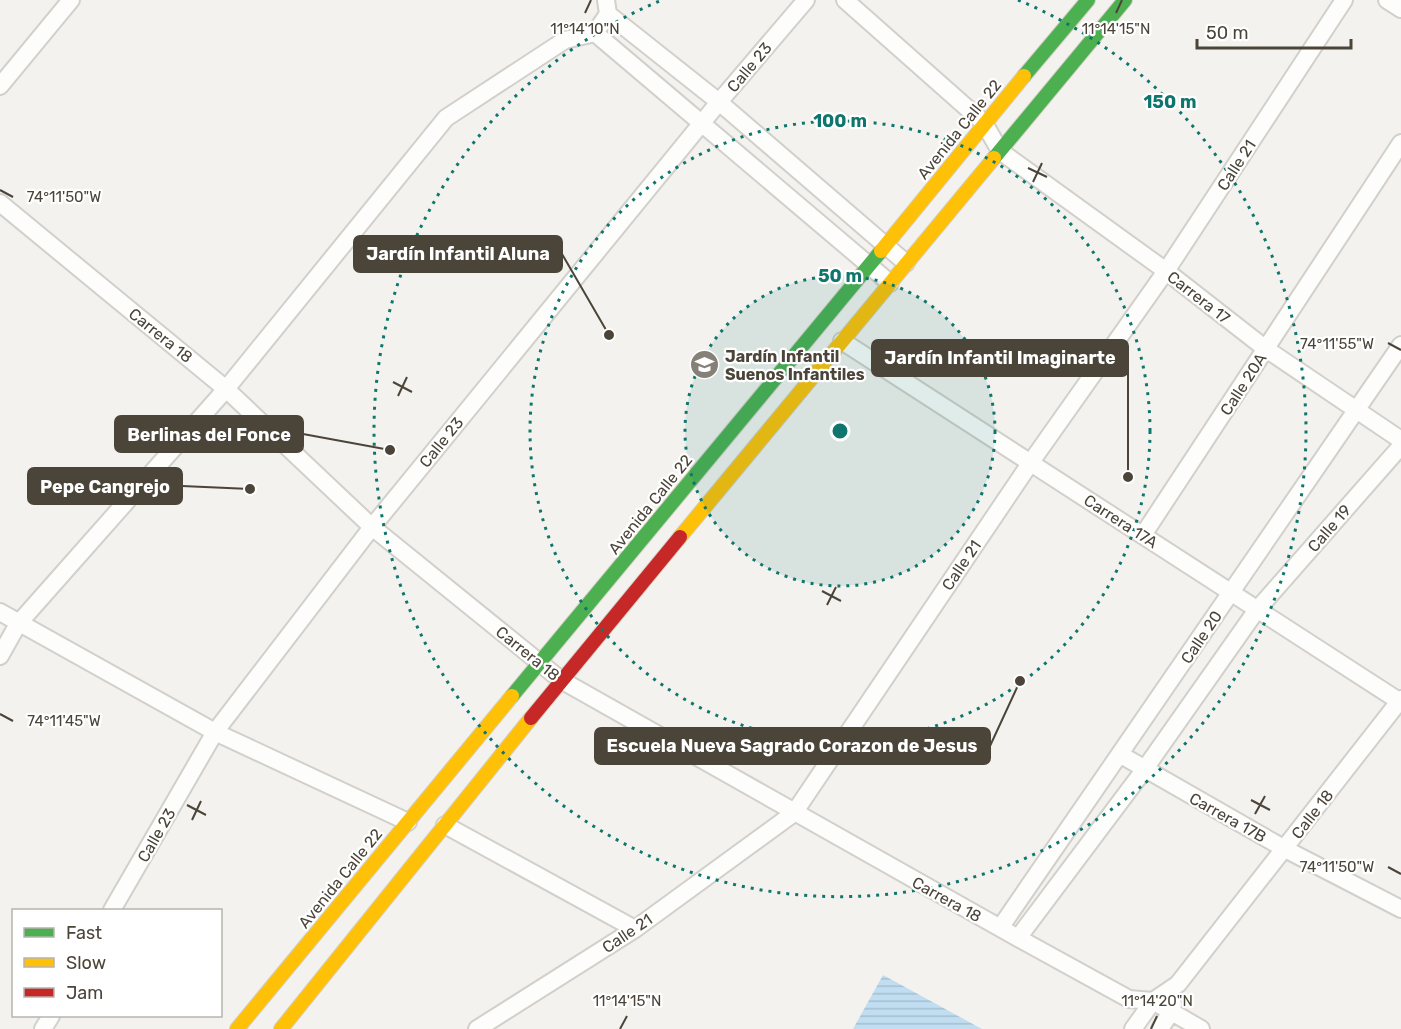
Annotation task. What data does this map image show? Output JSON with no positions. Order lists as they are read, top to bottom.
{
  "streets": {
    "street": [
      "Calle 23",
      "Avenida Calle 22",
      "Calle 21",
      "Carrera 17",
      "Carrera 18",
      "Calle 20A",
      "Carrera 17A",
      "Calle 19",
      "Calle 20",
      "Calle 18",
      "Carrera 17B"
    ]
  },
  "crossings": [
    ["Calle 23", "Carrera 18"],
    ["Avenida Calle 22", "Carrera 18"],
    ["Calle 21", "Carrera 17"],
    ["Calle 21", "Carrera 18"],
    ["Calle 21", "Carrera 17A"],
    ["Carrera 17", "Calle 20A"],
    ["Carrera 17", "Calle 20"],
    ["Carrera 18", "Calle 20"],
    ["Carrera 18", "Calle 18"],
    ["Calle 20A", "Carrera 17A"],
    ["Carrera 17A", "Calle 19"],
    ["Carrera 17A", "Calle 20"],
    ["Carrera 17A", "Calle 18"],
    ["Calle 19", "Calle 20"],
    ["Calle 20", "Carrera 17B"],
    ["Calle 18", "Carrera 17B"]
  ],
  "places": {
    "other": [
      "Jardín Infantil Aluna",
      "Berlinas del Fonce",
      "Jardín Infantil Imaginarte",
      "Pepe Cangrejo",
      "Escuela Nueva Sagrado Corazon de Jesus"
    ],
    "school or university": ["Jardín Infantil Suenos Infantiles"]
  },
  "legend": ["Fast", "Slow", "Jam"],
  "scale_bar": "50 m",
  "coordinates": [
    "11°14'10\"N",
    "11°14'15\"N",
    "74°11'50\"W",
    "74°11'55\"W",
    "74°11'45\"W",
    "11°14'20\"N"
  ],
  "rings": ["150 m", "100 m", "50 m"]
}
